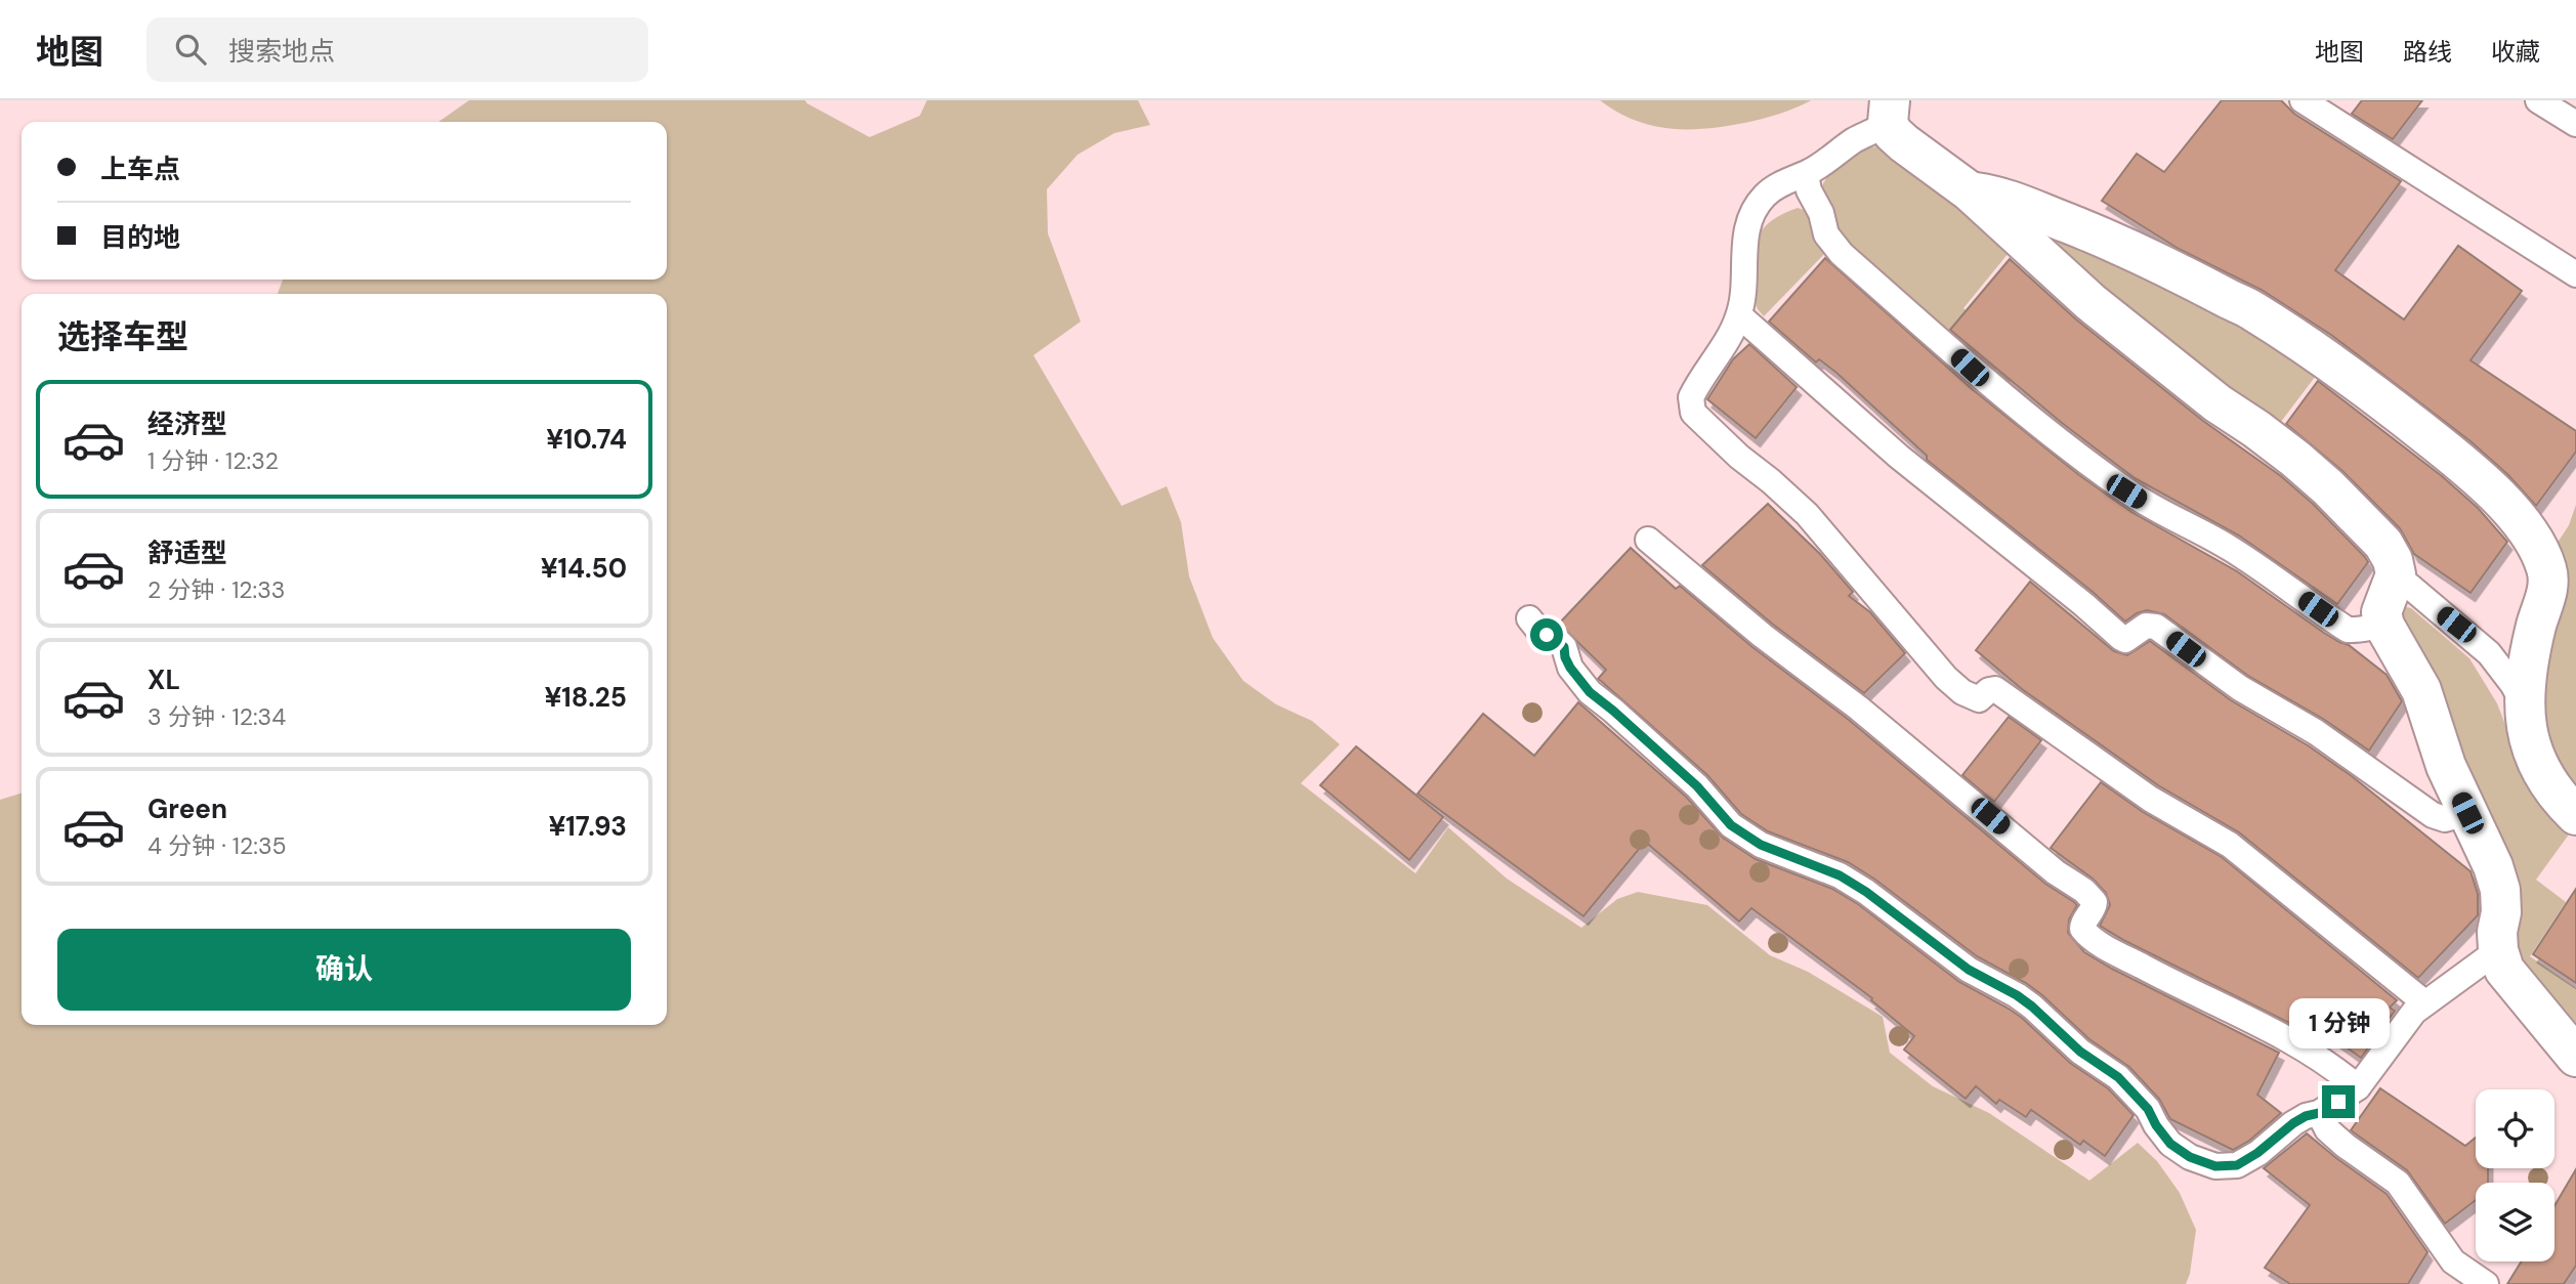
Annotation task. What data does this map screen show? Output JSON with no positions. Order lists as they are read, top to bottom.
{
  "page": {
    "header": "地图",
    "search": "搜索地点",
    "nav": ["地图", "路线", "收藏"],
    "banner": ["上车点", "目的地"],
    "heading": "选择车型",
    "list": [
      {
        "name": "经济型",
        "note": "1 分钟 · 12:32",
        "value": "¥10.74"
      },
      {
        "name": "舒适型",
        "note": "2 分钟 · 12:33",
        "value": "¥14.50"
      },
      {
        "name": "XL",
        "note": "3 分钟 · 12:34",
        "value": "¥18.25"
      },
      {
        "name": "Green",
        "note": "4 分钟 · 12:35",
        "value": "¥17.93"
      }
    ],
    "buttons": "确认",
    "bubble": "1 分钟"
  }
}
